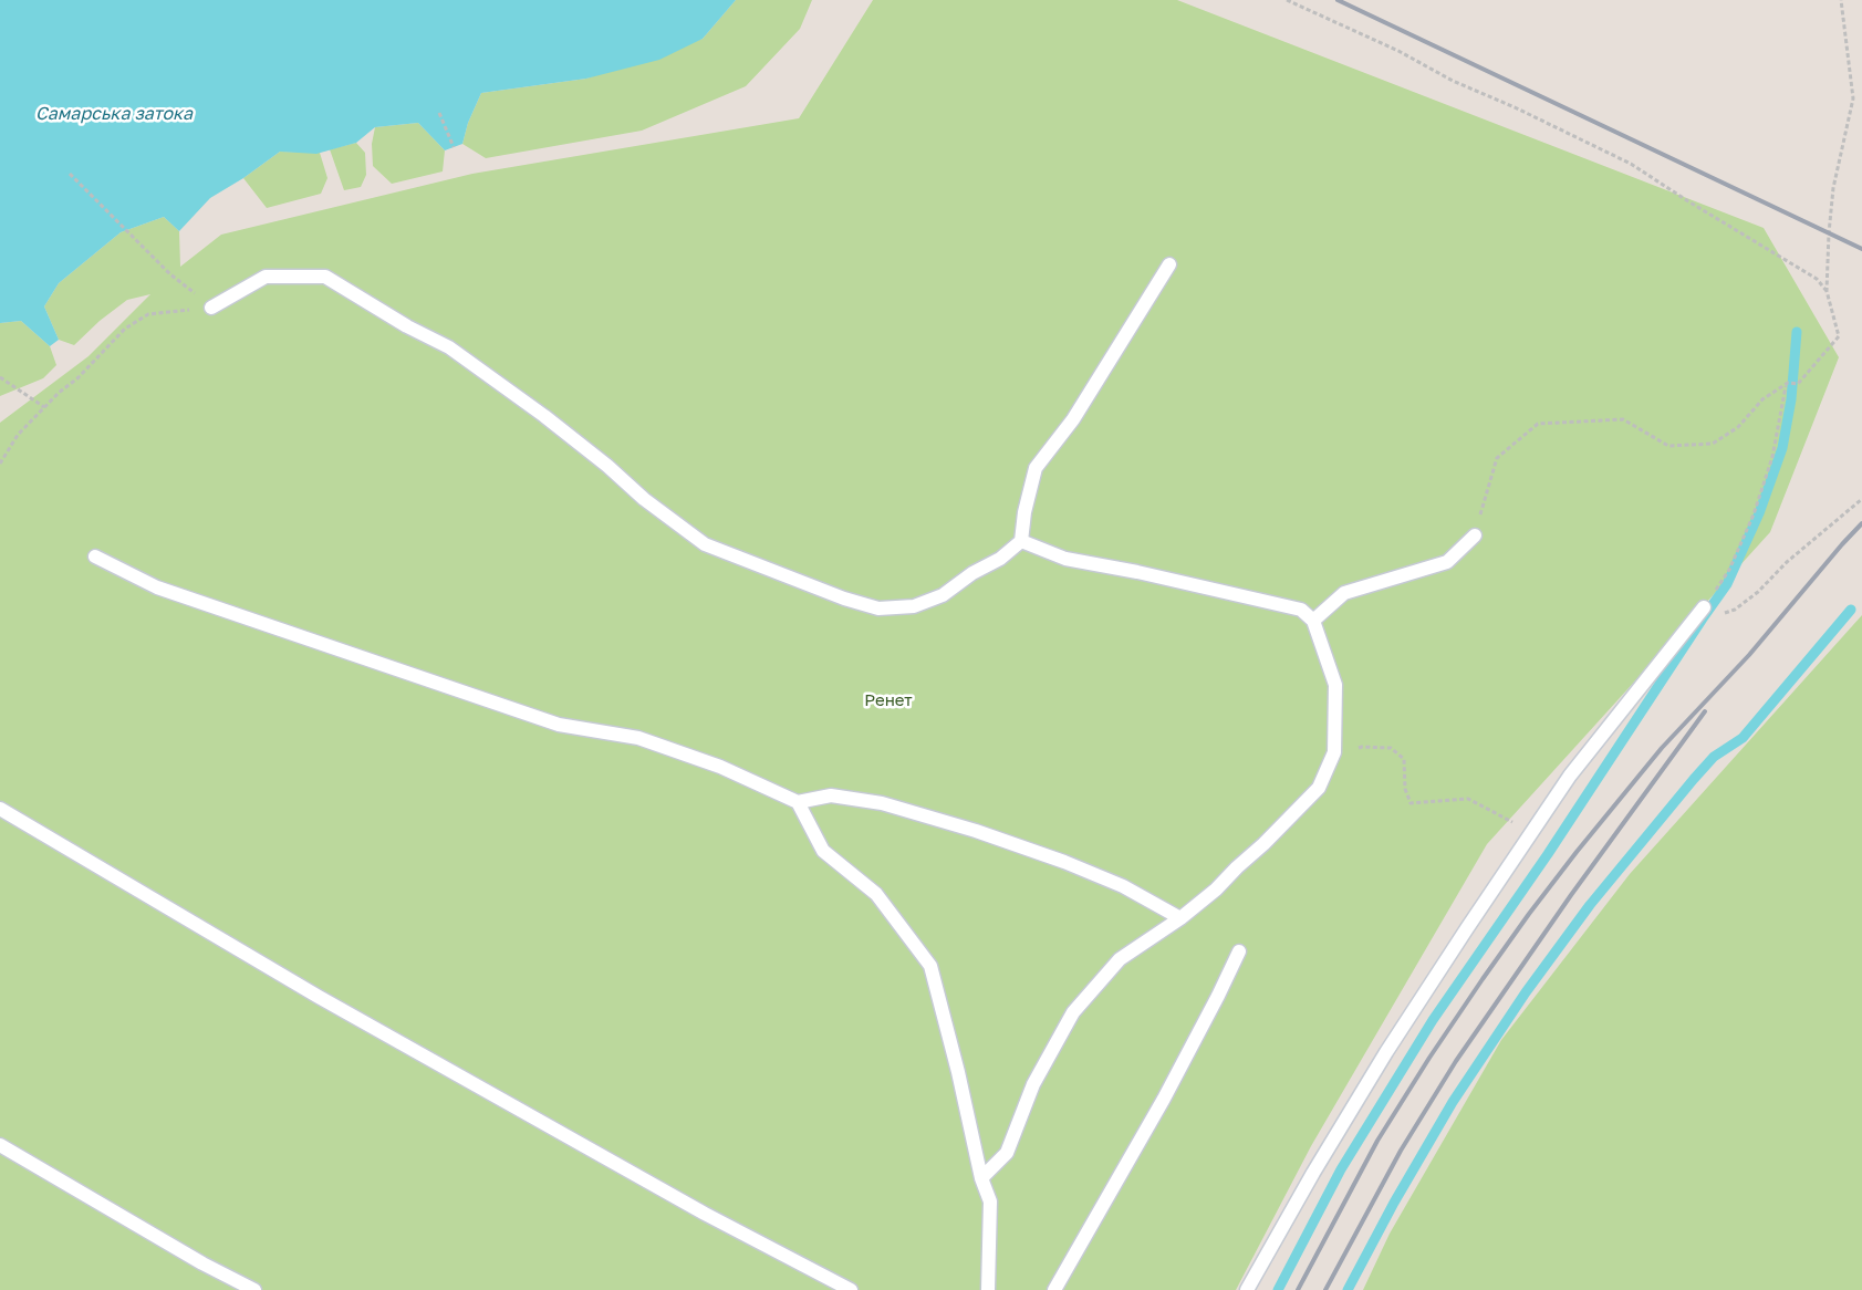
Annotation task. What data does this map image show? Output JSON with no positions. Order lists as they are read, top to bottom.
{
  "water": ["Самарська затока"],
  "parks": ["Ренет"]
}
